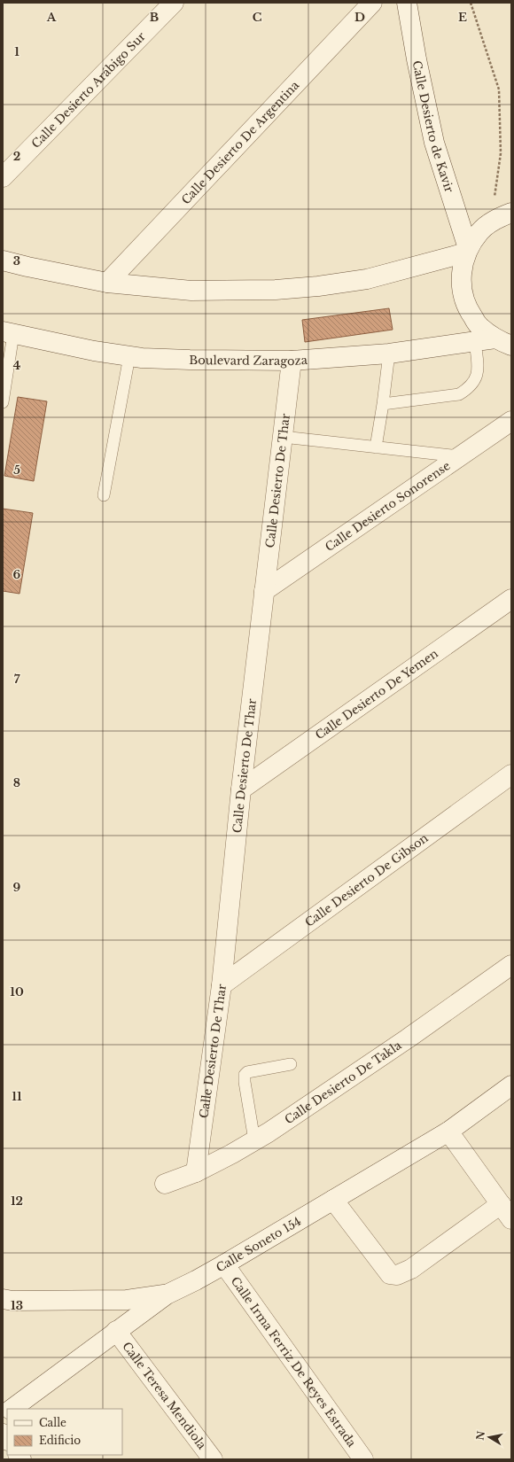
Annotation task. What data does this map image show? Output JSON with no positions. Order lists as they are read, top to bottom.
{
  "streets": {
    "street": [
      "Calle Desierto Arábigo Sur",
      "Calle Desierto de Kavir",
      "Calle Desierto De Argentina",
      "Boulevard Zaragoza",
      "Calle Desierto De Thar",
      "Calle Desierto Sonorense",
      "Calle Desierto De Yemen",
      "Calle Desierto De Gibson",
      "Calle Desierto De Takla",
      "Calle Soneto 154",
      "Calle Irma Ferriz De Reyes Estrada",
      "Calle Teresa Mendiola"
    ]
  },
  "crossings": [
    ["Boulevard Zaragoza", "Calle Desierto De Thar"],
    ["Calle Desierto De Thar", "Calle Desierto Sonorense"],
    ["Calle Desierto De Thar", "Calle Desierto De Yemen"],
    ["Calle Desierto De Thar", "Calle Desierto De Gibson"],
    ["Calle Desierto De Thar", "Calle Desierto De Takla"],
    ["Calle Soneto 154", "Calle Irma Ferriz De Reyes Estrada"],
    ["Calle Soneto 154", "Calle Teresa Mendiola"]
  ],
  "legend": ["Calle", "Edificio"],
  "north": "left",
  "grid": {
    "columns": [
      "A",
      "B",
      "C",
      "D",
      "E"
    ],
    "rows": [
      "1",
      "2",
      "3",
      "4",
      "5",
      "6",
      "7",
      "8",
      "9",
      "10",
      "11",
      "12",
      "13"
    ]
  }
}
